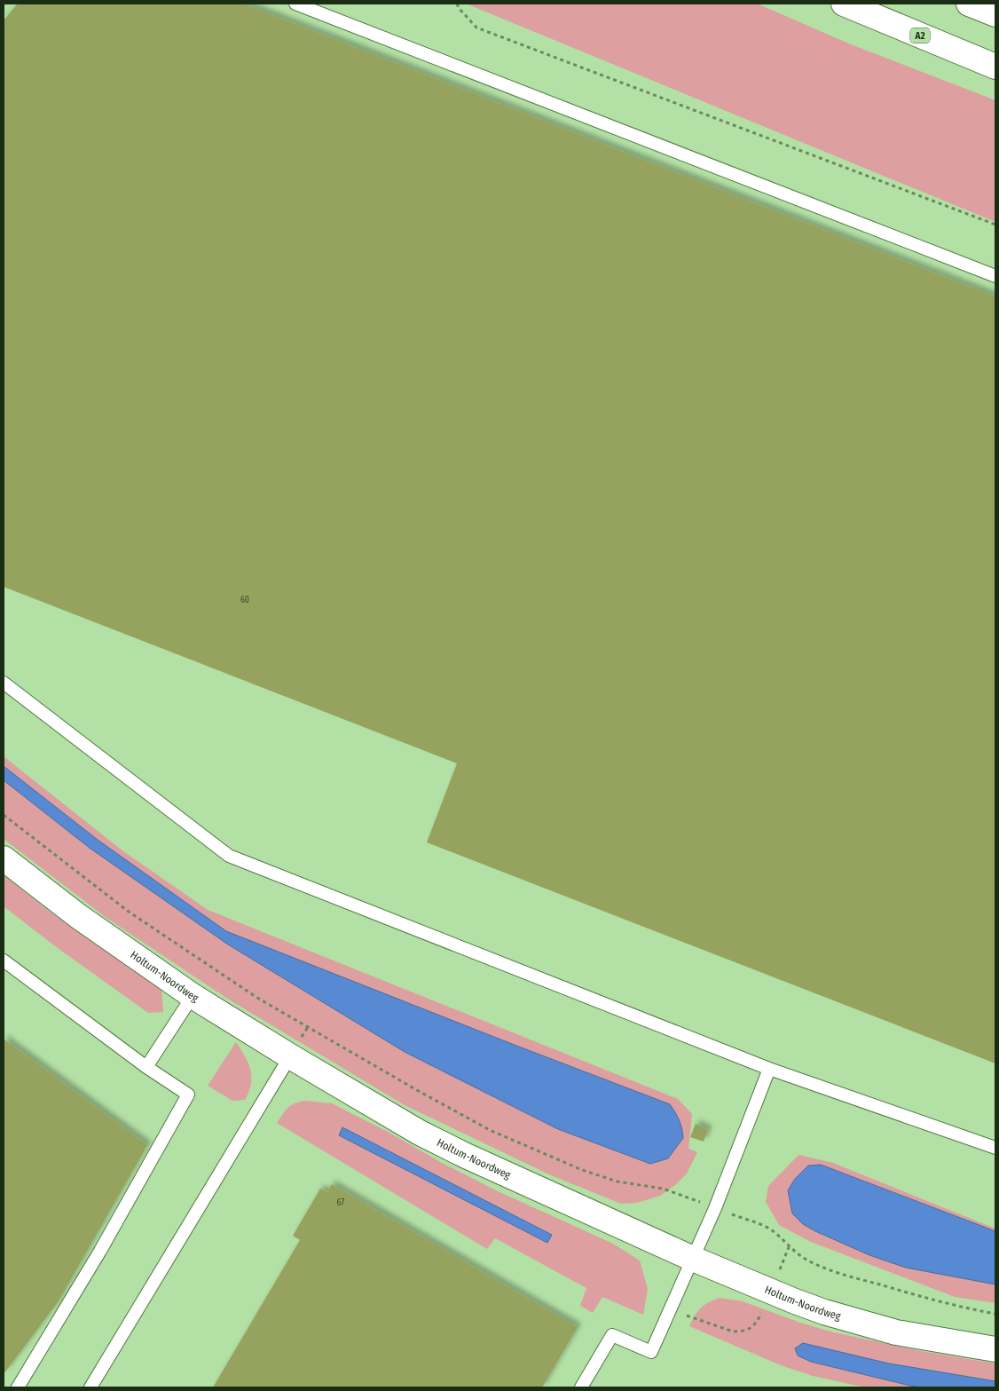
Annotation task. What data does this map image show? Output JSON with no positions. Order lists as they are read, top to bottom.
{
  "streets": {
    "main road": ["A2", "Holtum-Noordweg"]
  },
  "house_numbers": ["60", "67"]
}
